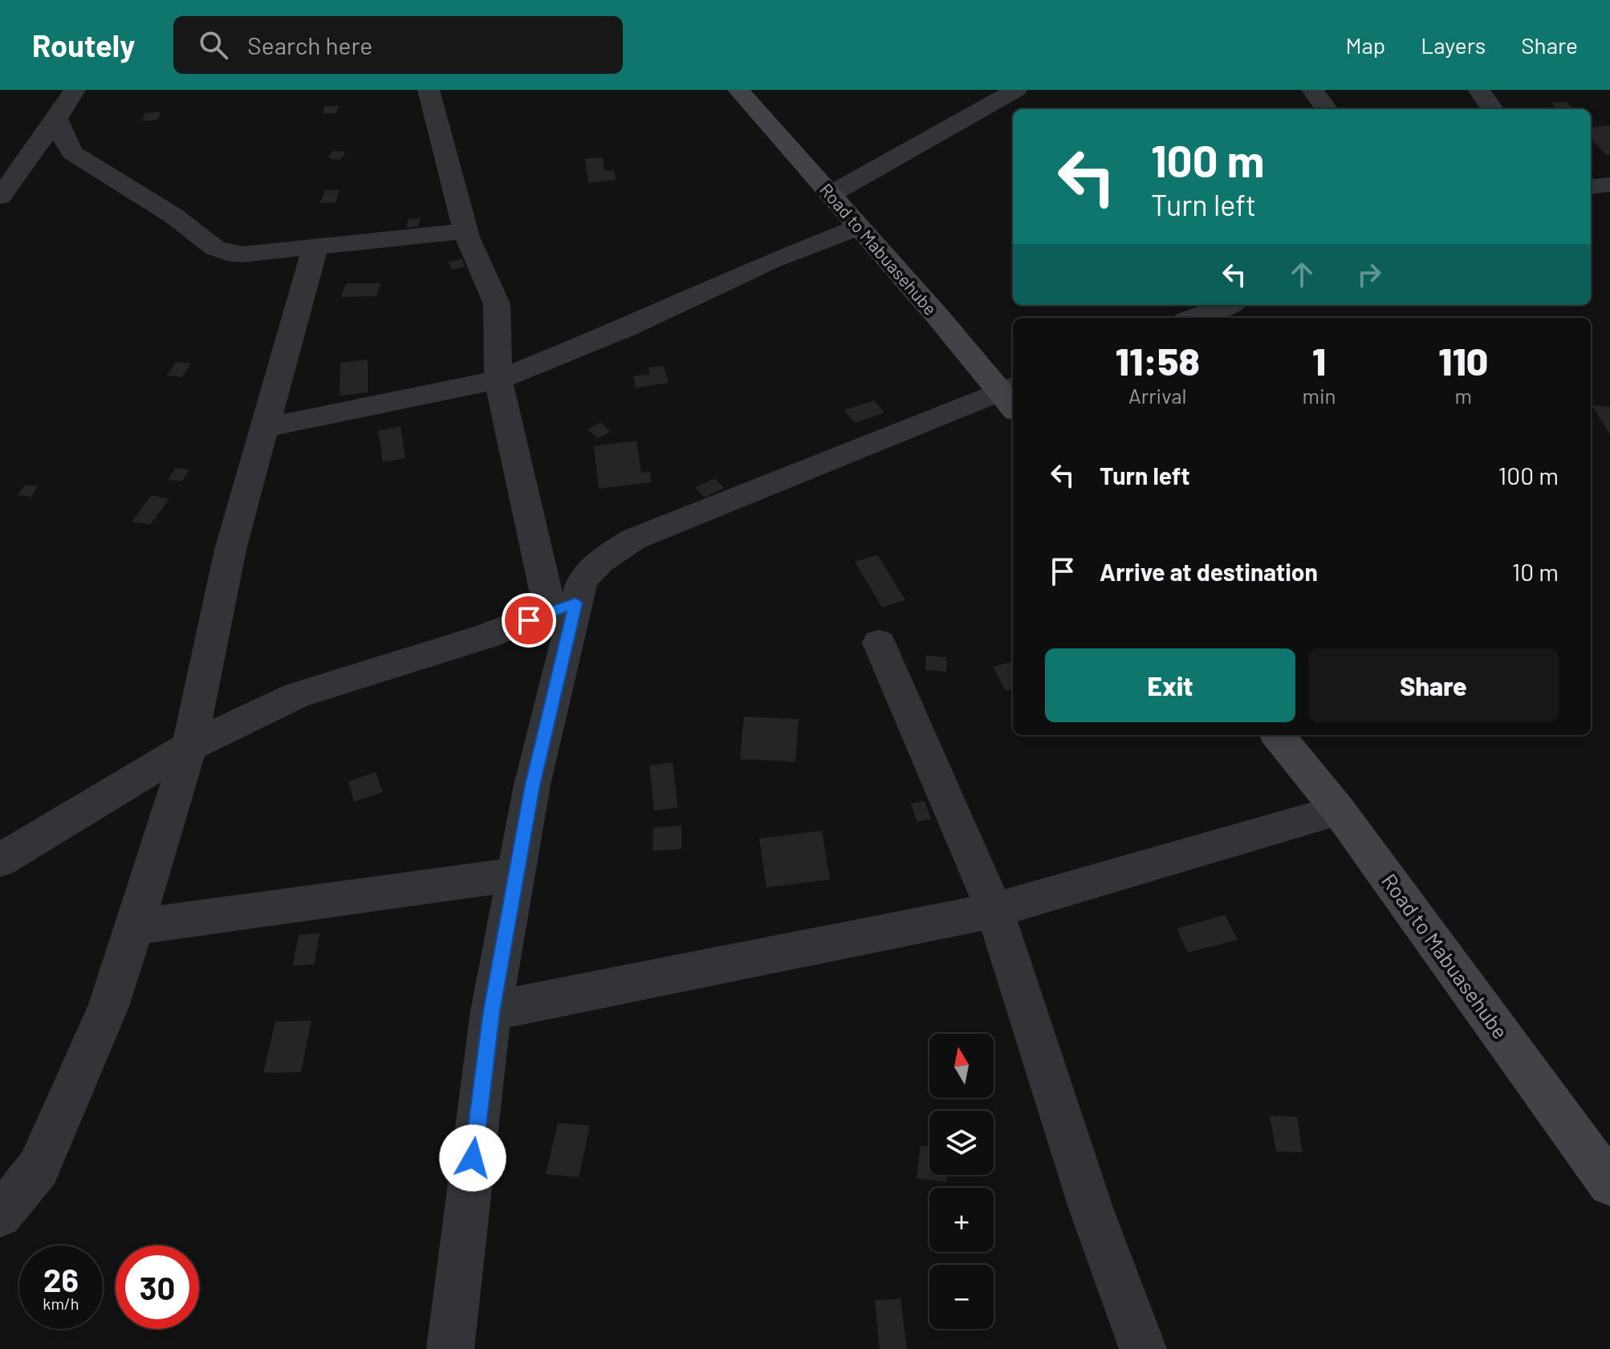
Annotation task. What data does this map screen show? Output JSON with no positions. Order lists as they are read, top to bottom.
{
  "streets": {
    "main road": ["Road to Mabuasehube"]
  },
  "north": "top",
  "page": {
    "header": "Routely",
    "search": "Search here",
    "nav": ["Map", "Layers", "Share"],
    "turn": ["100 m", "Turn left"],
    "eta": [
      "11:58",
      "Arrival",
      "1",
      "min",
      "110",
      "m"
    ],
    "list": [
      {
        "name": "Turn left",
        "value": "100 m"
      },
      {
        "name": "Arrive at destination",
        "value": "10 m"
      }
    ],
    "buttons": ["Exit", "Share"],
    "map_buttons": ["+", "−"],
    "speed": "26 km/h",
    "limit": "30"
  }
}
